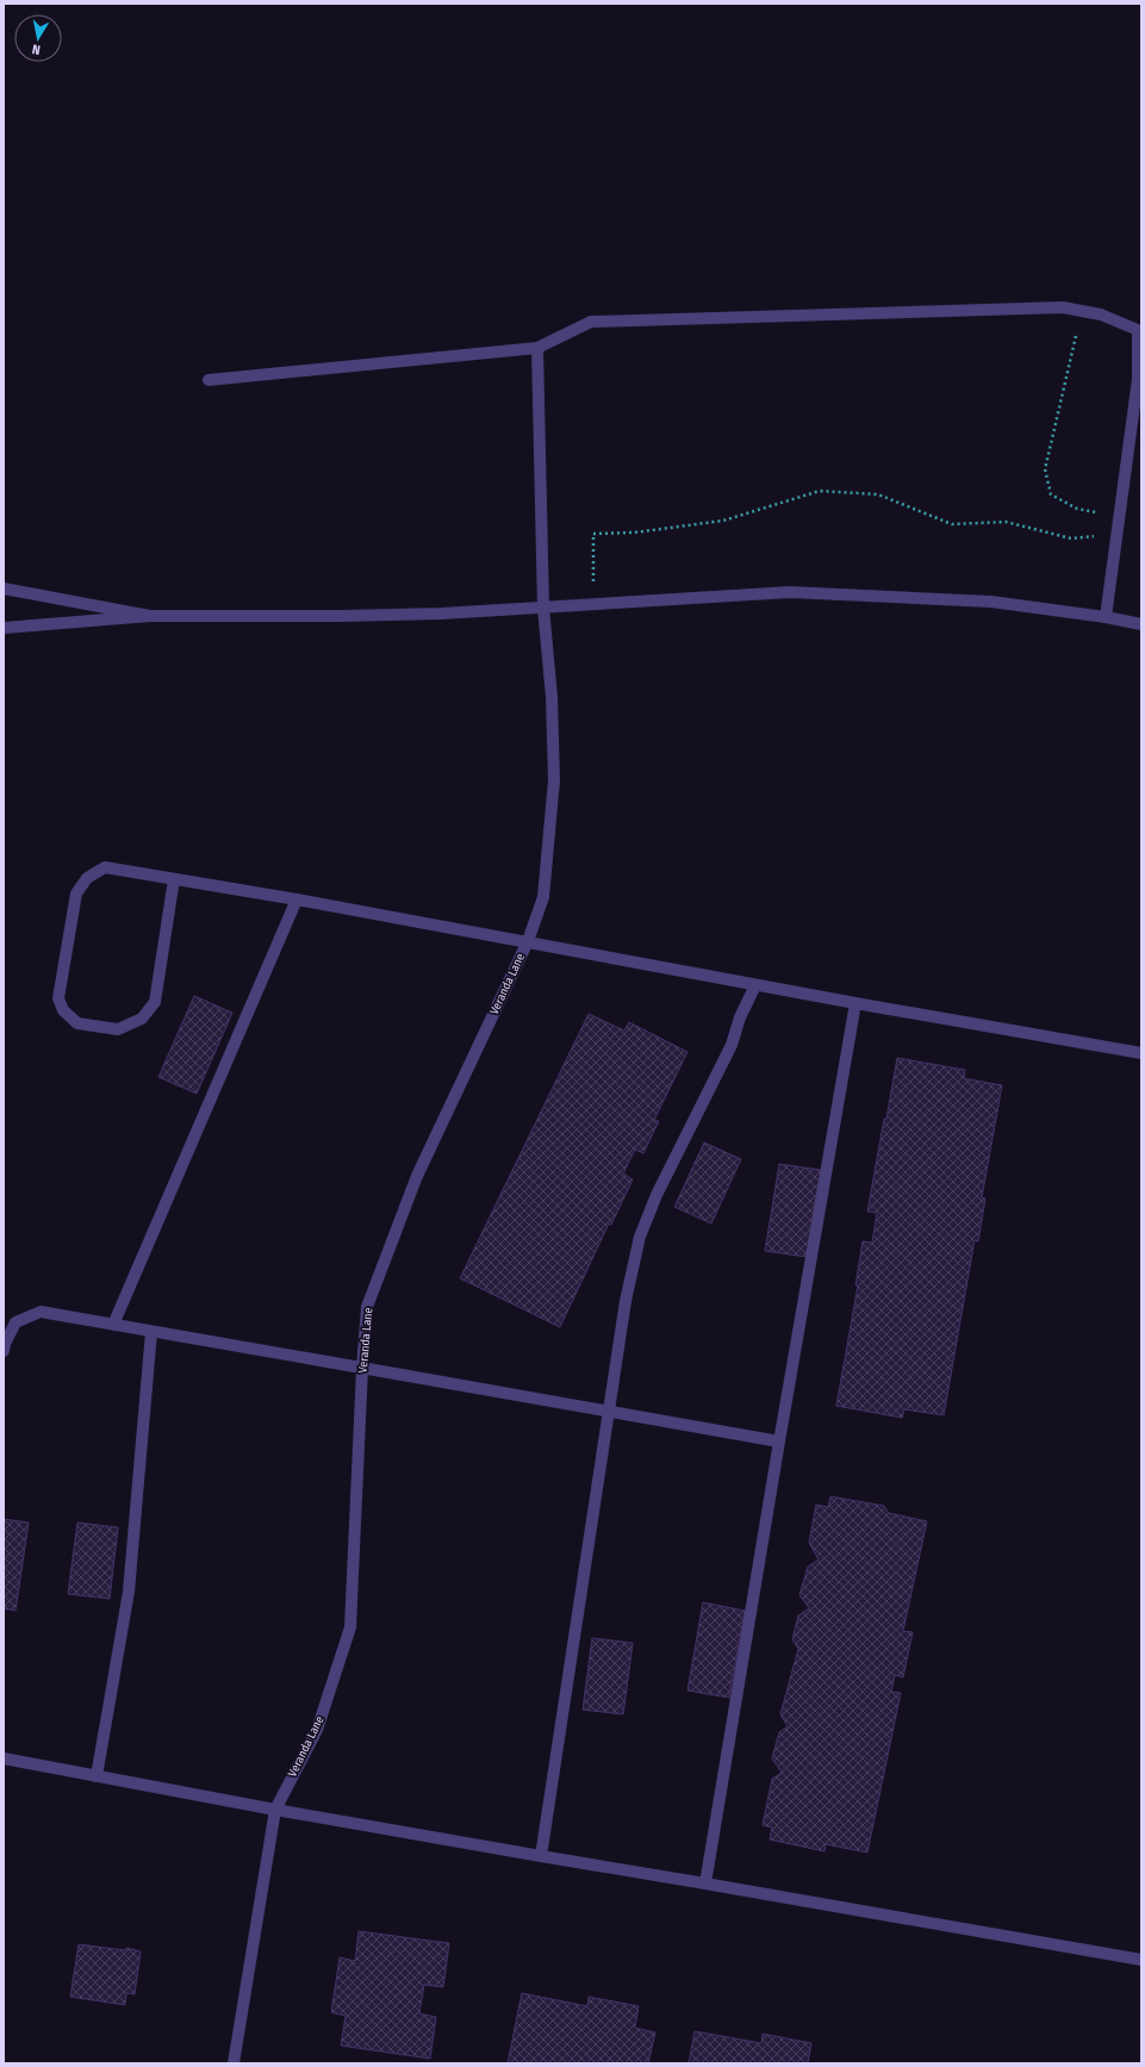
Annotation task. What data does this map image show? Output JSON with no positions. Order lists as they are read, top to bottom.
{
  "streets": {
    "street": ["Veranda Lane"]
  },
  "north": "bottom"
}
